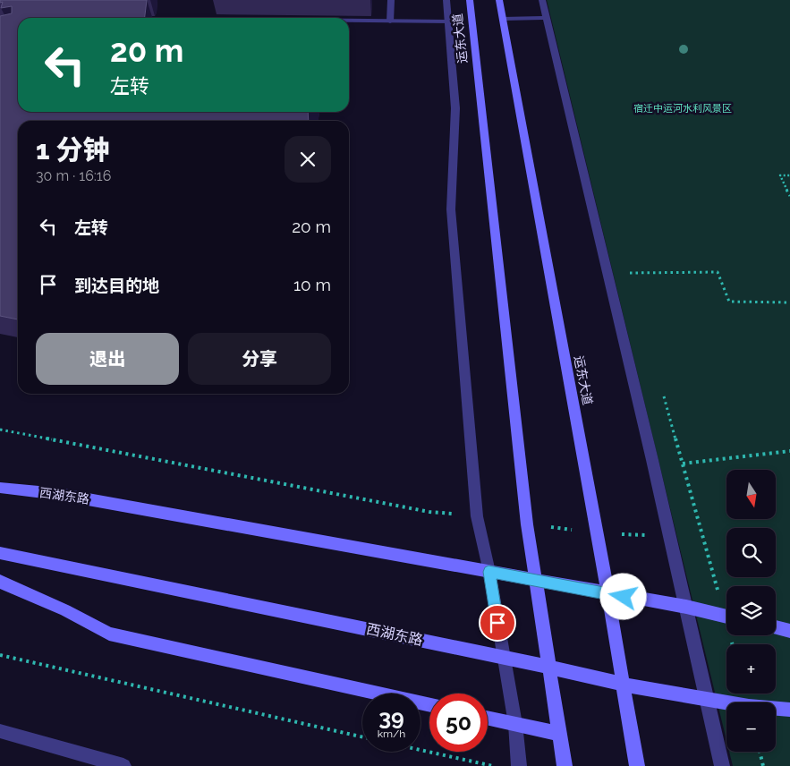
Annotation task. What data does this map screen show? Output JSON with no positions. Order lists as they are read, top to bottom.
{
  "streets": {
    "main road": ["运东大道", "西湖东路"]
  },
  "crossings": [
    ["运东大道", "西湖东路"]
  ],
  "parks": ["宿迁中运河水利风景区"],
  "north": "bottom",
  "page": {
    "turn": ["20 m", "左转"],
    "heading": ["1 分钟", "30 m · 16:16"],
    "list": [
      {
        "name": "左转",
        "value": "20 m"
      },
      {
        "name": "到达目的地",
        "value": "10 m"
      }
    ],
    "buttons": ["退出", "分享"],
    "map_buttons": ["+", "−"],
    "speed": "39 km/h",
    "limit": "50"
  }
}
